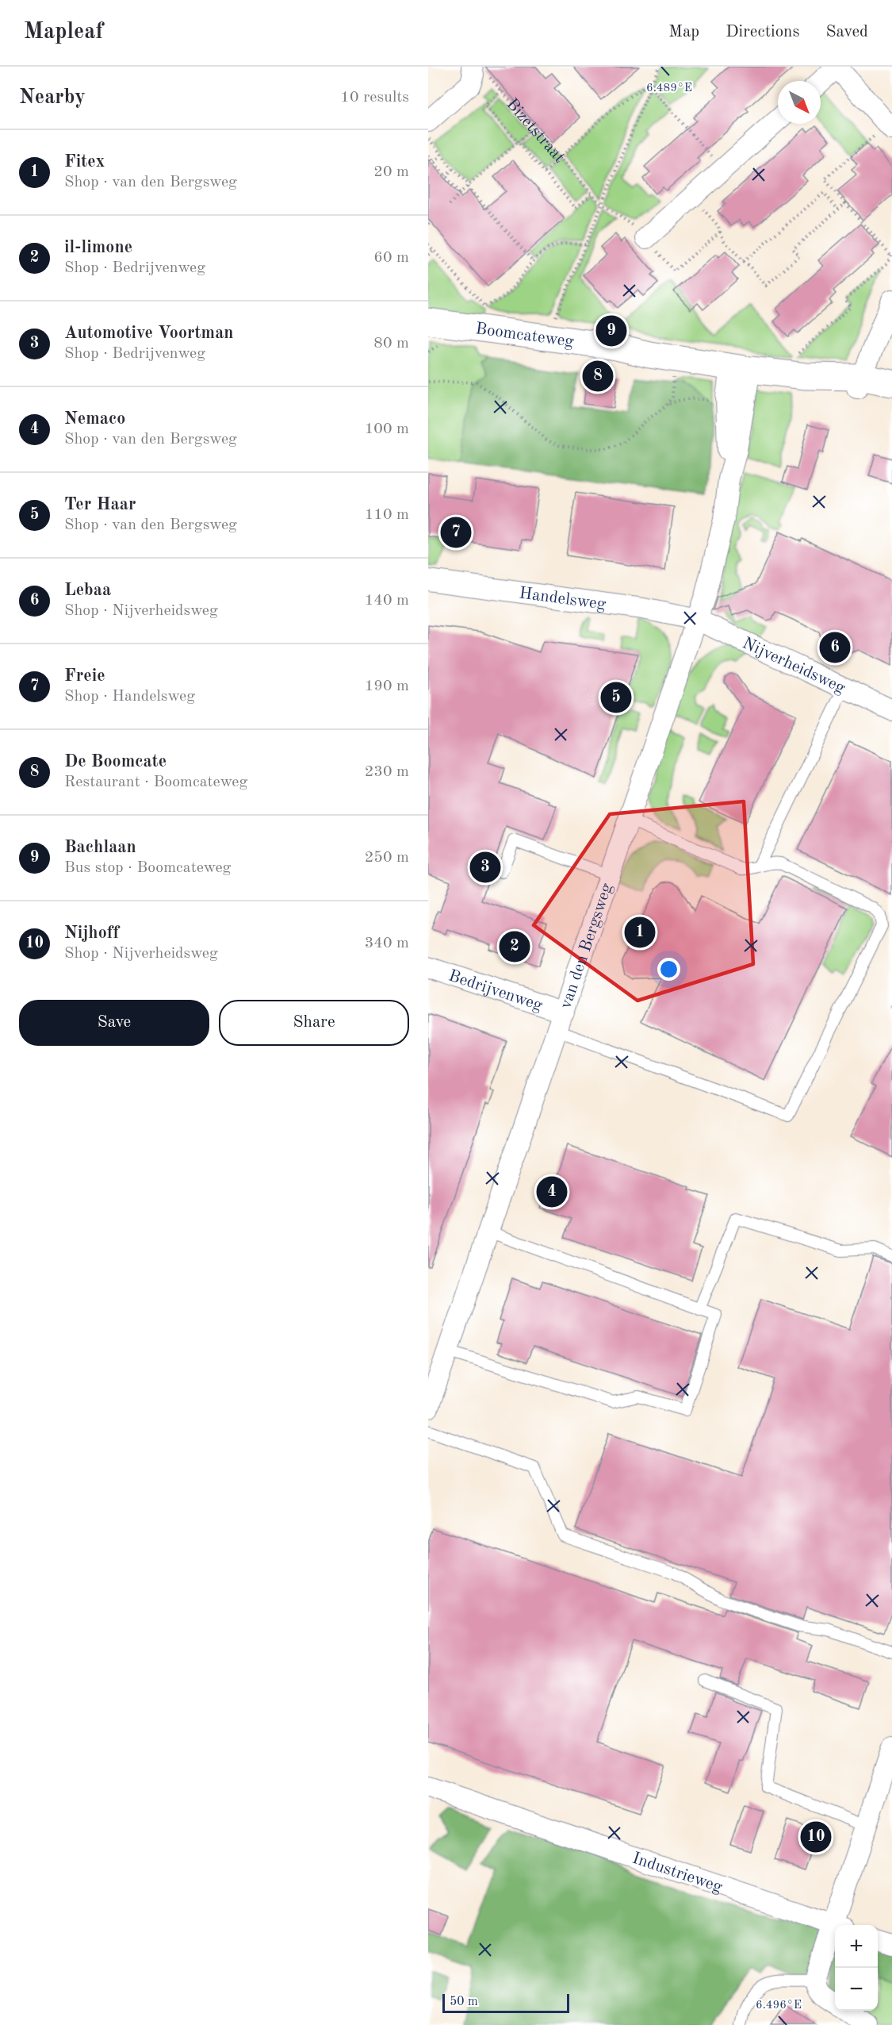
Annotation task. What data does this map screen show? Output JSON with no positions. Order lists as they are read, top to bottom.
{
  "streets": {
    "street": [
      "Boomcateweg",
      "Handelsweg",
      "Nijverheidsweg",
      "van den Bergsweg",
      "Bedrijvenweg",
      "Industrieweg"
    ],
    "path": ["Bizetstraat"]
  },
  "crossings": [
    ["Boomcateweg", "van den Bergsweg"],
    ["Handelsweg", "Nijverheidsweg"],
    ["Handelsweg", "van den Bergsweg"],
    ["Nijverheidsweg", "van den Bergsweg"],
    ["van den Bergsweg", "Bedrijvenweg"]
  ],
  "scale_bar": "50 m",
  "north": "bottom right",
  "page": {
    "header": "Mapleaf",
    "nav": ["Map", "Directions", "Saved"],
    "heading": ["Nearby", "10 results"],
    "list": [
      {
        "mark": "1",
        "name": "Fitex",
        "note": "Shop · van den Bergsweg",
        "value": "20 m"
      },
      {
        "mark": "2",
        "name": "il-limone",
        "note": "Shop · Bedrijvenweg",
        "value": "60 m"
      },
      {
        "mark": "3",
        "name": "Automotive Voortman",
        "note": "Shop · Bedrijvenweg",
        "value": "80 m"
      },
      {
        "mark": "4",
        "name": "Nemaco",
        "note": "Shop · van den Bergsweg",
        "value": "100 m"
      },
      {
        "mark": "5",
        "name": "Ter Haar",
        "note": "Shop · van den Bergsweg",
        "value": "110 m"
      },
      {
        "mark": "6",
        "name": "Lebaa",
        "note": "Shop · Nijverheidsweg",
        "value": "140 m"
      },
      {
        "mark": "7",
        "name": "Freie",
        "note": "Shop · Handelsweg",
        "value": "190 m"
      },
      {
        "mark": "8",
        "name": "De Boomcate",
        "note": "Restaurant · Boomcateweg",
        "value": "230 m"
      },
      {
        "mark": "9",
        "name": "Bachlaan",
        "note": "Bus stop · Boomcateweg",
        "value": "250 m"
      },
      {
        "mark": "10",
        "name": "Nijhoff",
        "note": "Shop · Nijverheidsweg",
        "value": "340 m"
      }
    ],
    "pins": [
      "9",
      "8",
      "7",
      "6",
      "5",
      "3",
      "1",
      "2",
      "4",
      "10"
    ],
    "buttons": ["Save", "Share"],
    "map_buttons": ["+", "−"],
    "scale": "50 m"
  },
  "coordinates": ["6.489°E", "6.496°E"]
}
